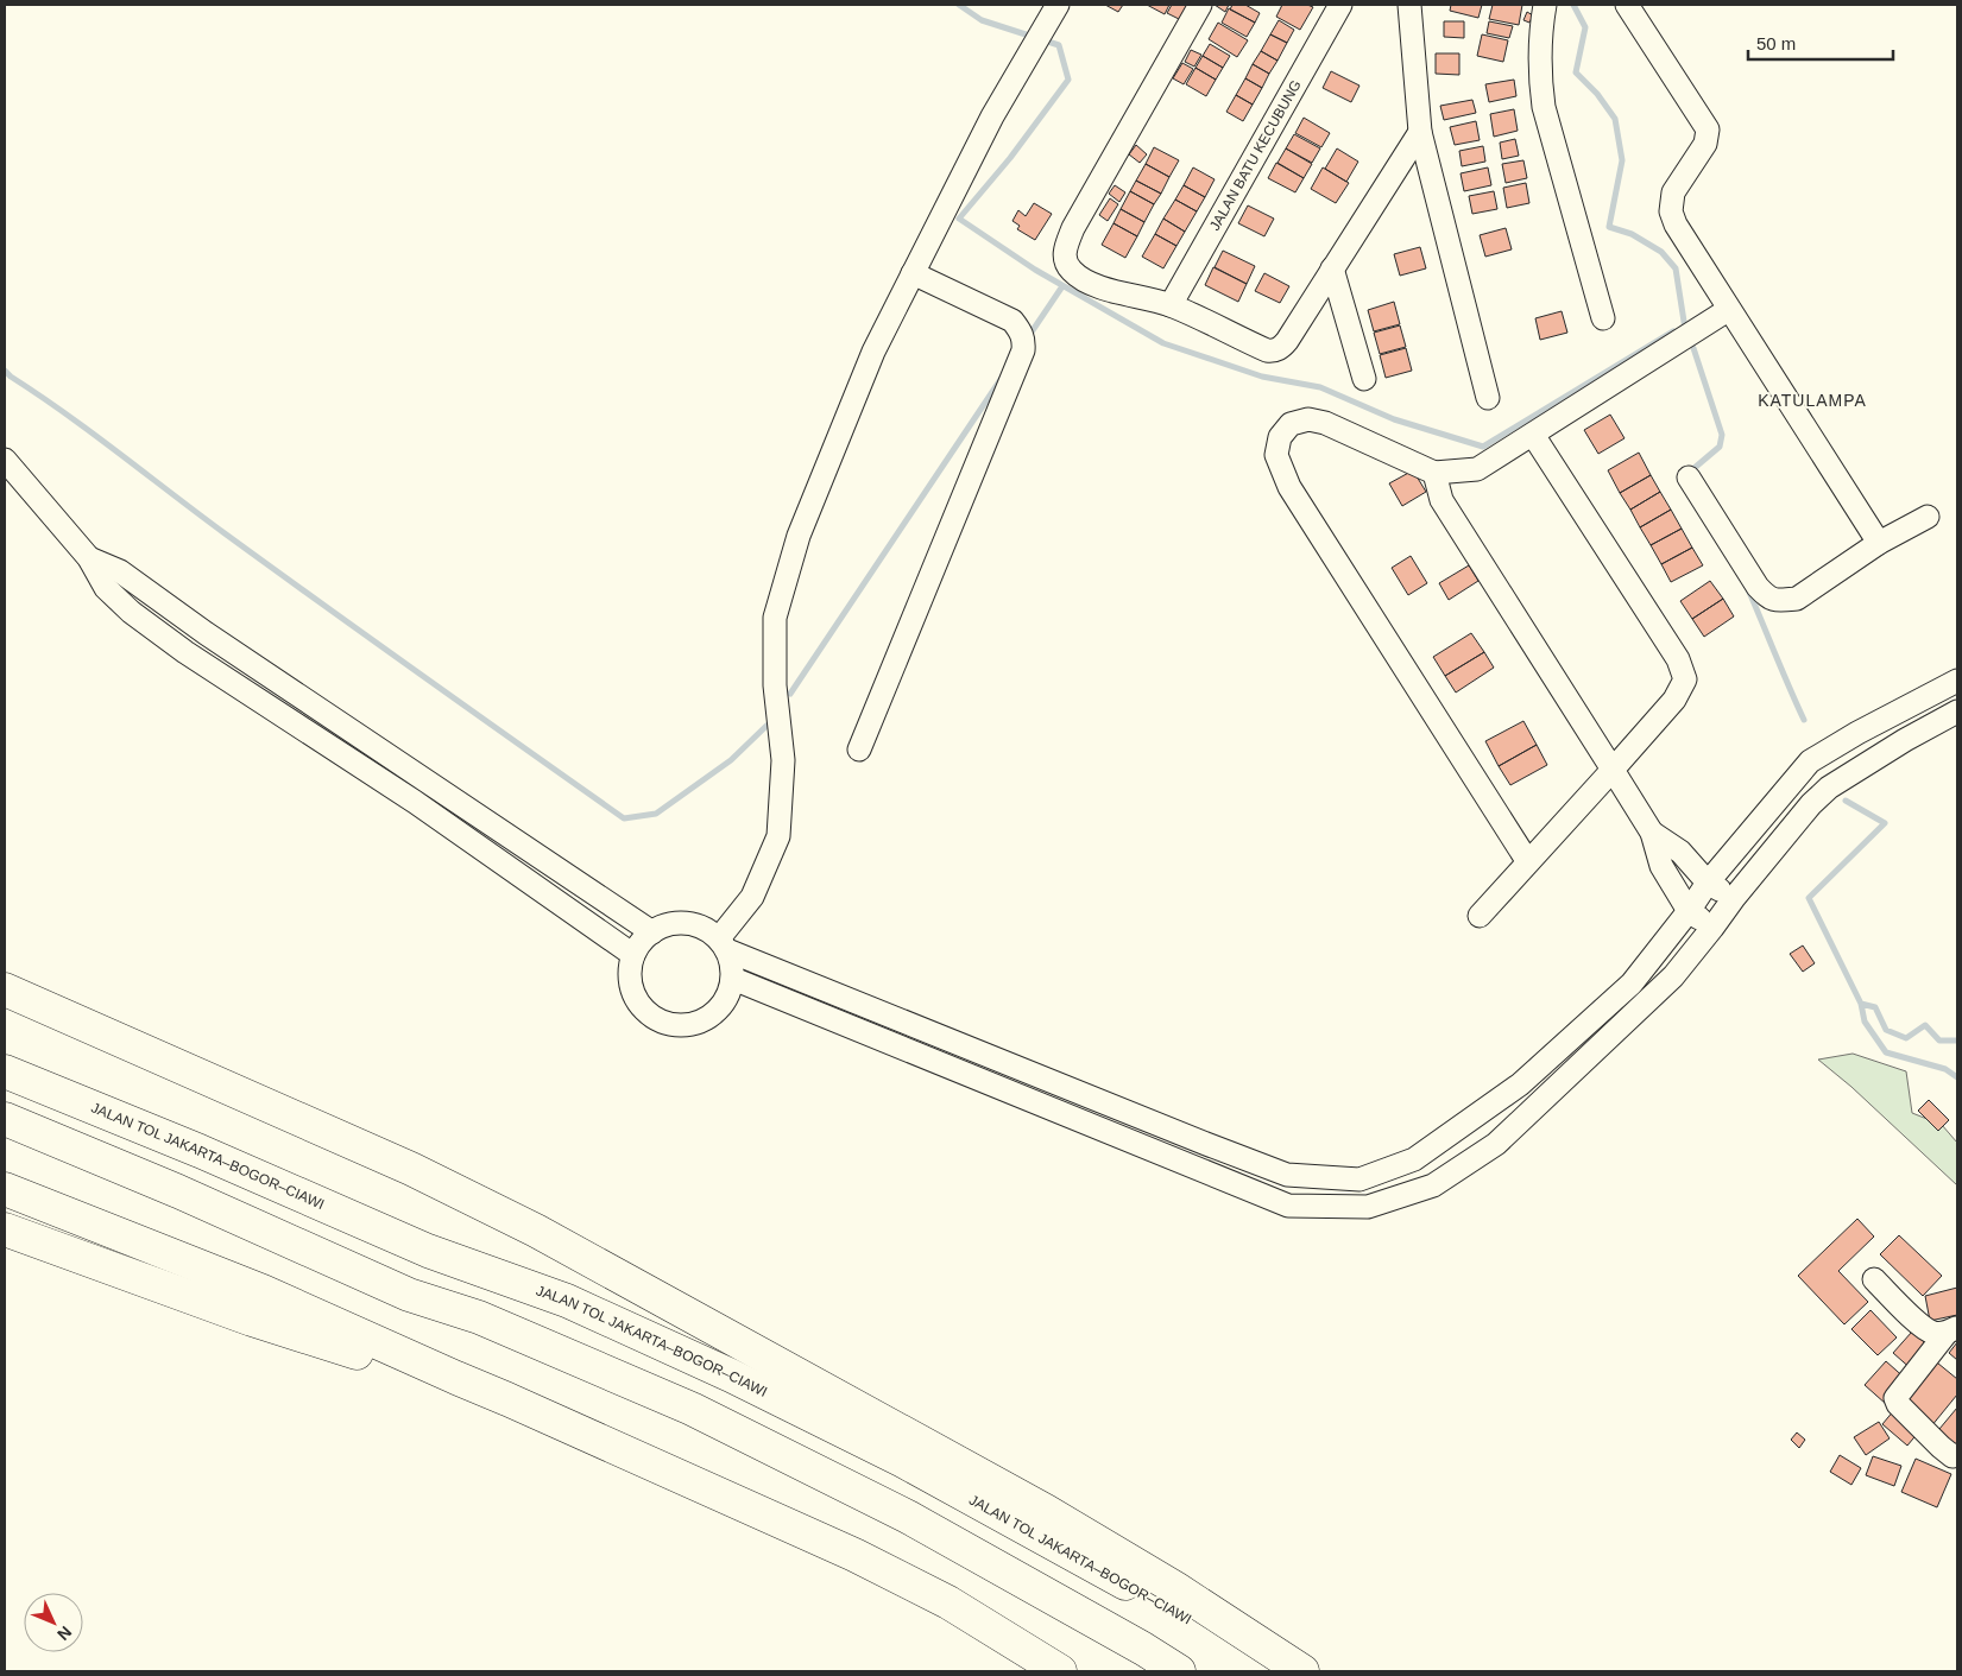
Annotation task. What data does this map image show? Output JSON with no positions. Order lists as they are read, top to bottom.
{
  "streets": {
    "highway": ["JALAN TOL JAKARTA–BOGOR–CIAWI"],
    "street": ["JALAN BATU KECUBUNG"]
  },
  "districts": ["KATULAMPA"],
  "scale_bar": "50 m",
  "north": "bottom right"
}
